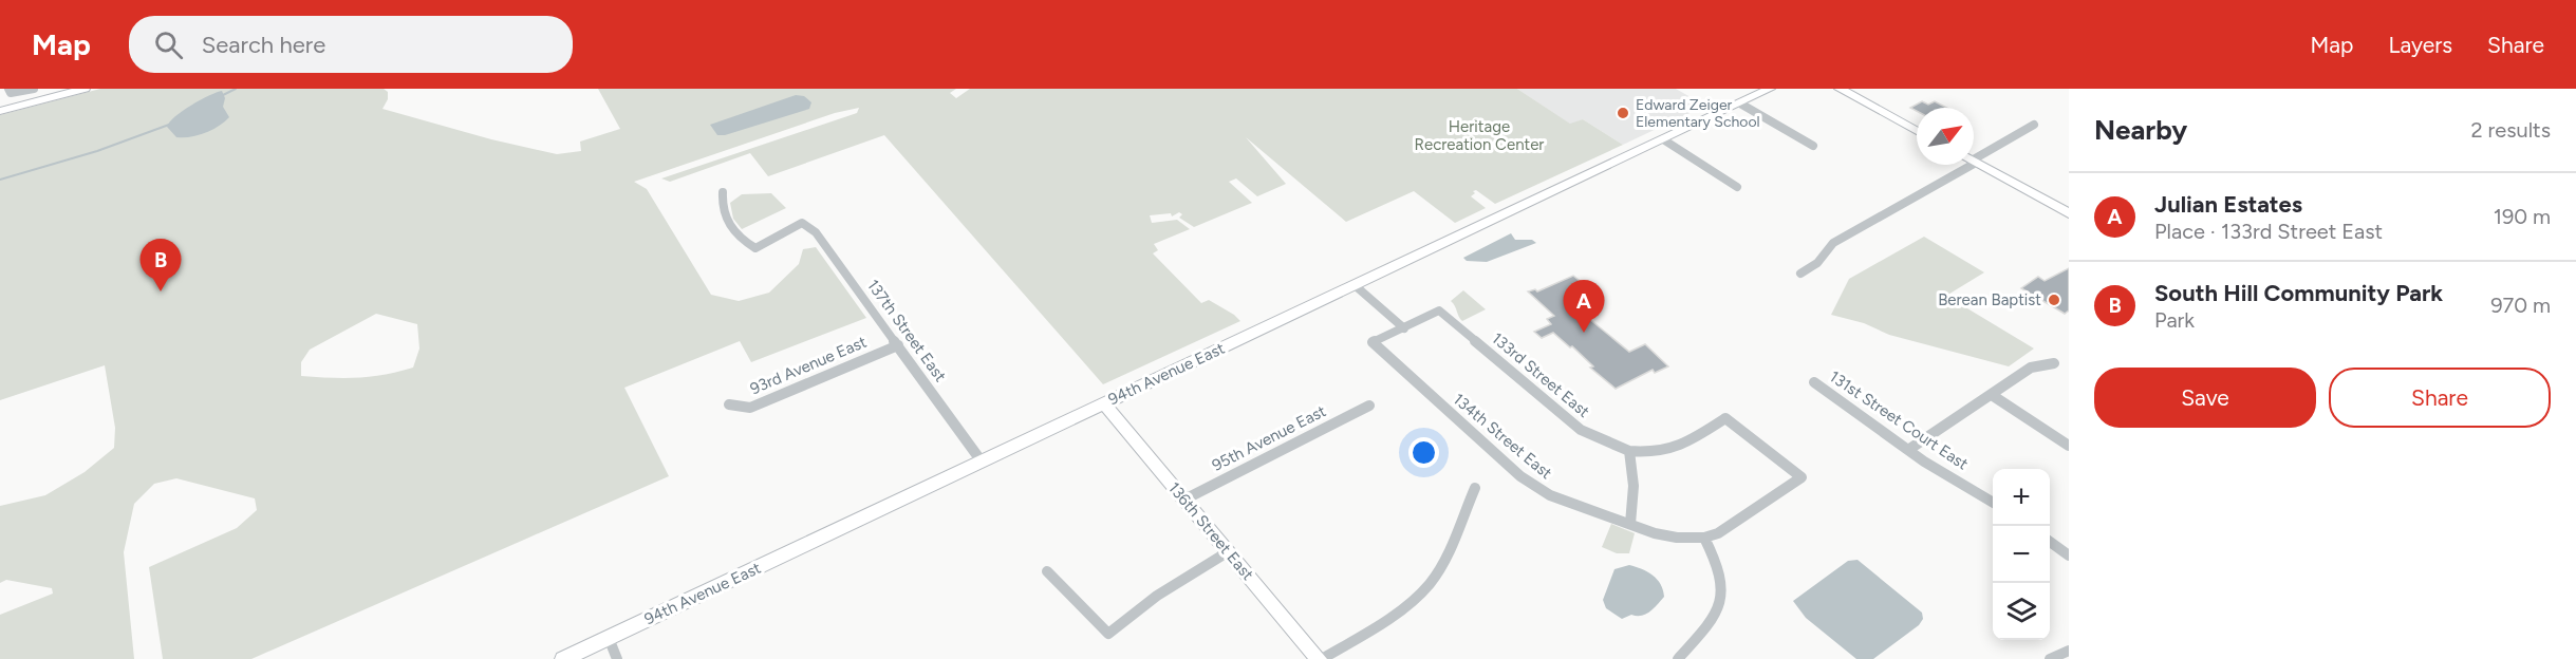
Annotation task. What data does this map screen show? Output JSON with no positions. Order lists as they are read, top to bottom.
{
  "streets": {
    "main road": ["94th Avenue East", "136th Street East"],
    "street": [
      "137th Street East",
      "93rd Avenue East",
      "133rd Street East",
      "131st Street Court East",
      "134th Street East",
      "95th Avenue East"
    ]
  },
  "crossings": [
    ["137th Street East", "93rd Avenue East"],
    ["137th Street East", "94th Avenue East"],
    ["94th Avenue East", "136th Street East"],
    ["133rd Street East", "134th Street East"],
    ["95th Avenue East", "136th Street East"]
  ],
  "parks": ["Heritage Recreation Center"],
  "places": ["Edward Zeiger Elementary School", "Berean Baptist"],
  "north": "top right",
  "page": {
    "header": "Map",
    "search": "Search here",
    "nav": ["Map", "Layers", "Share"],
    "heading": ["Nearby", "2 results"],
    "list": [
      {
        "mark": "A",
        "name": "Julian Estates",
        "note": "Place · 133rd Street East",
        "value": "190 m"
      },
      {
        "mark": "B",
        "name": "South Hill Community Park",
        "note": "Park",
        "value": "970 m"
      }
    ],
    "pins": ["B", "A"],
    "buttons": ["Save", "Share"],
    "map_buttons": ["+", "−"]
  }
}
